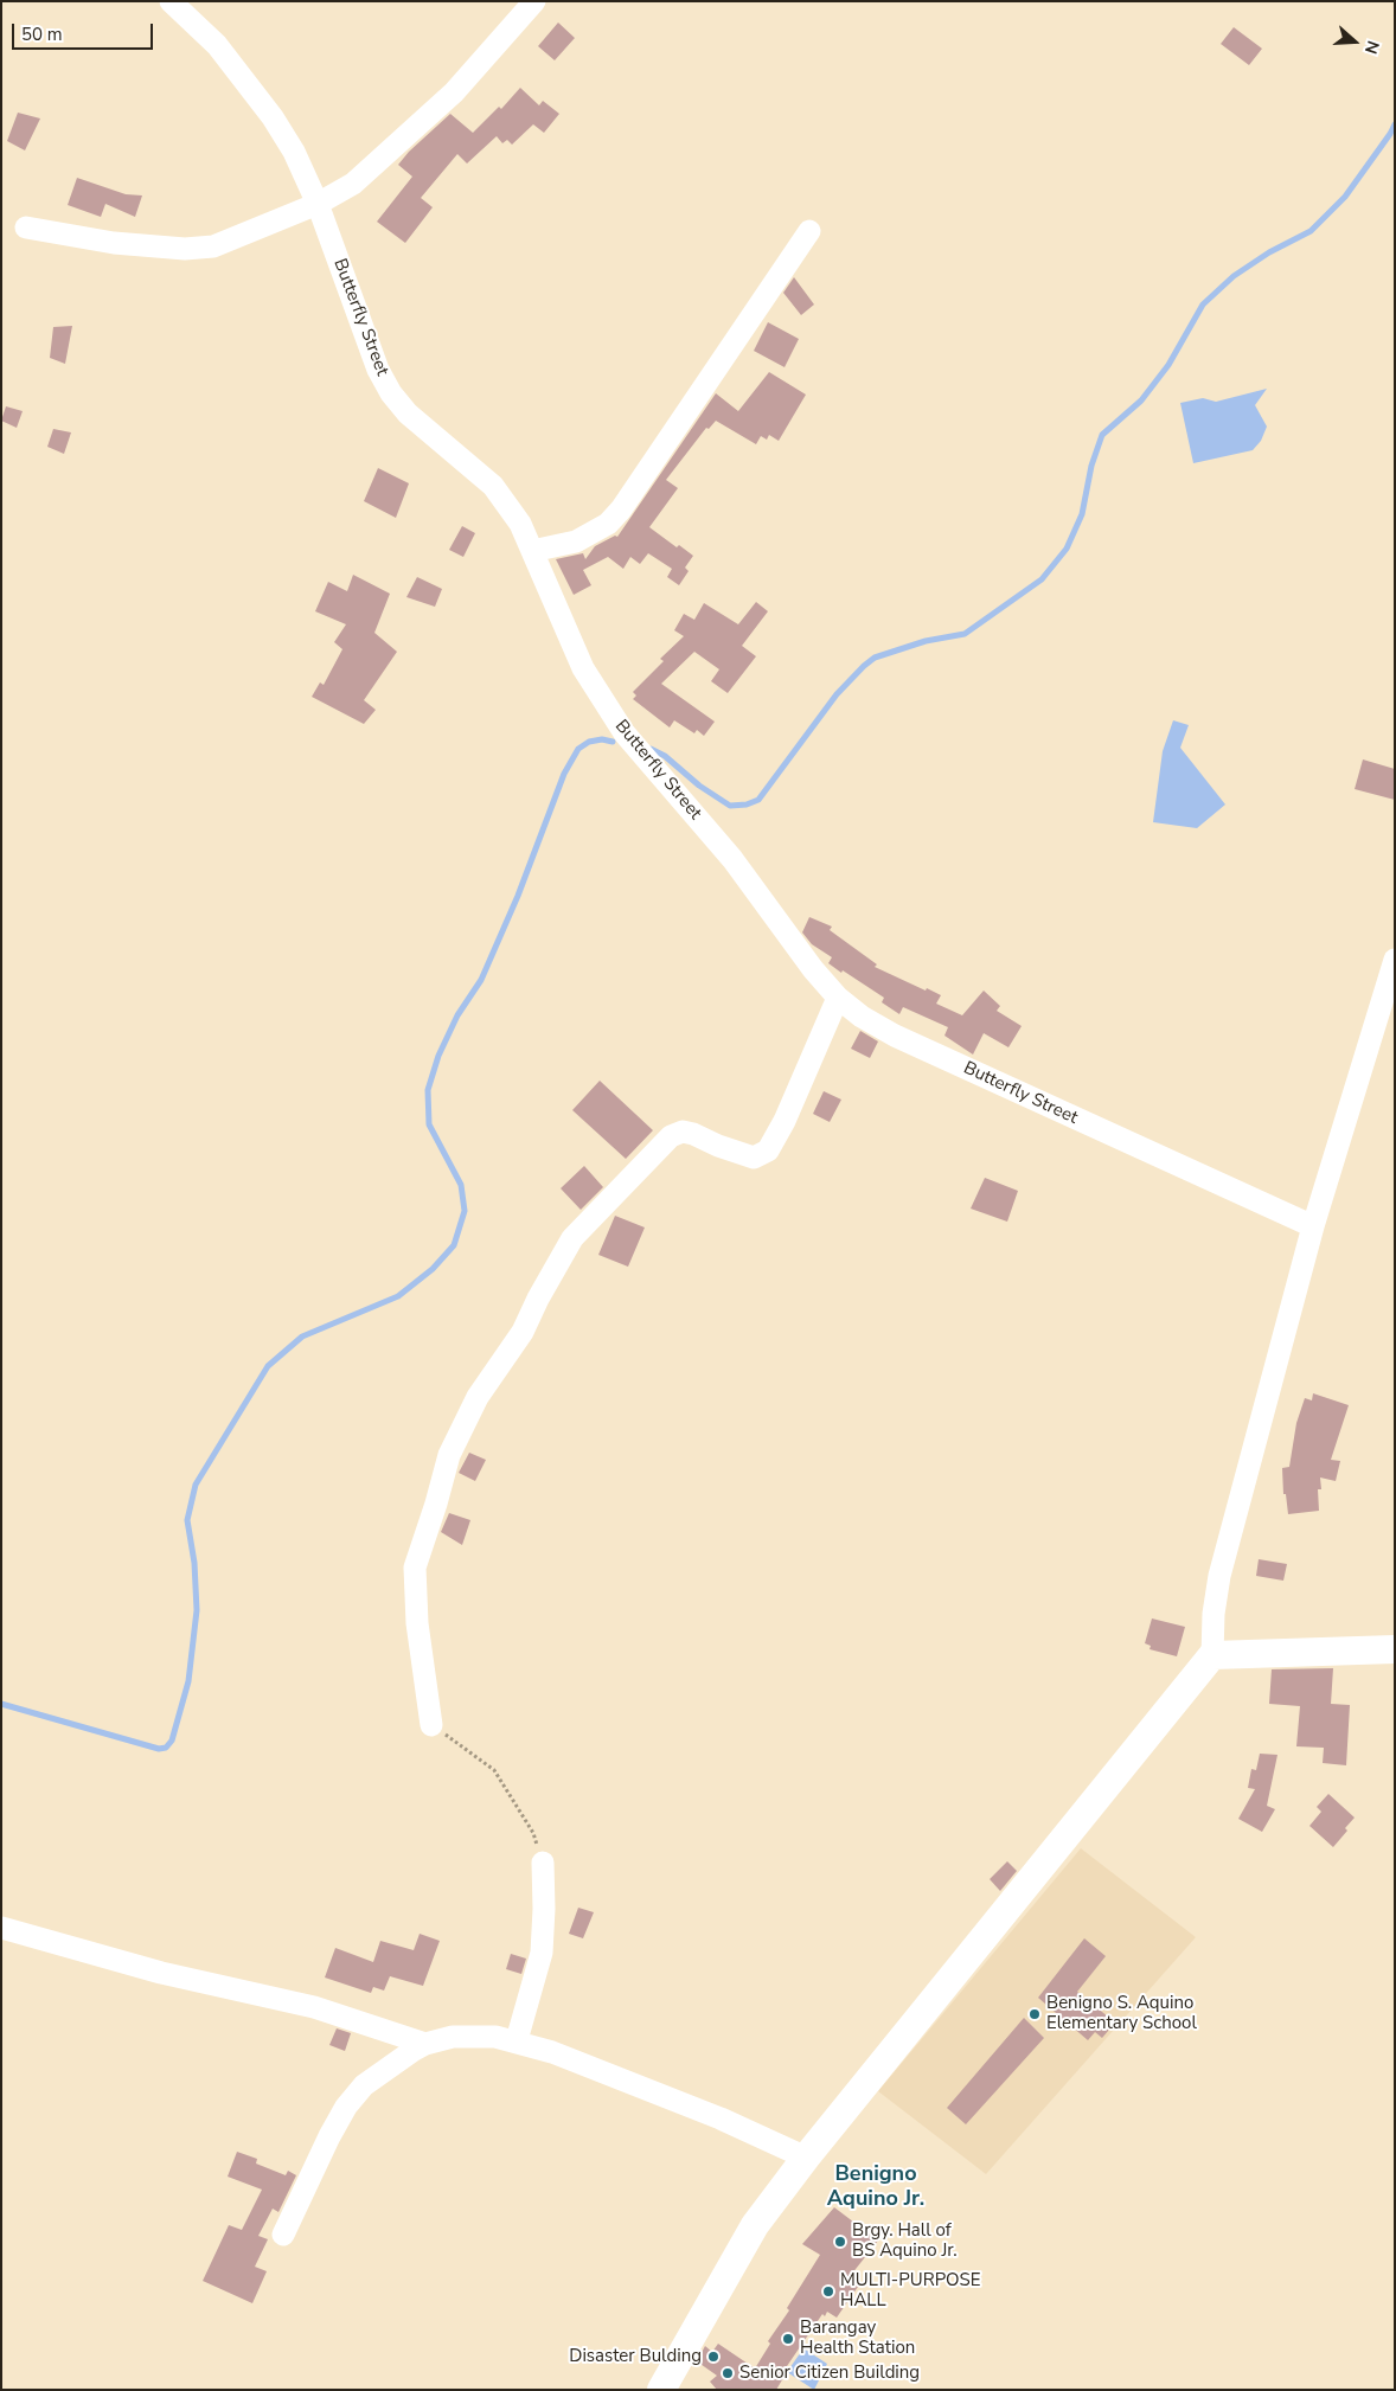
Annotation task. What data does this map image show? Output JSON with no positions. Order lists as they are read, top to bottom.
{
  "streets": {
    "street": ["Butterfly Street"]
  },
  "districts": ["Benigno Aquino Jr."],
  "places": [
    "Benigno S. Aquino Elementary School",
    "Brgy. Hall of BS Aquino Jr.",
    "MULTI-PURPOSE HALL",
    "Barangay Health Station",
    "Disaster Bulding",
    "Senior Citizen Building"
  ],
  "scale_bar": "50 m",
  "north": "right"
}
